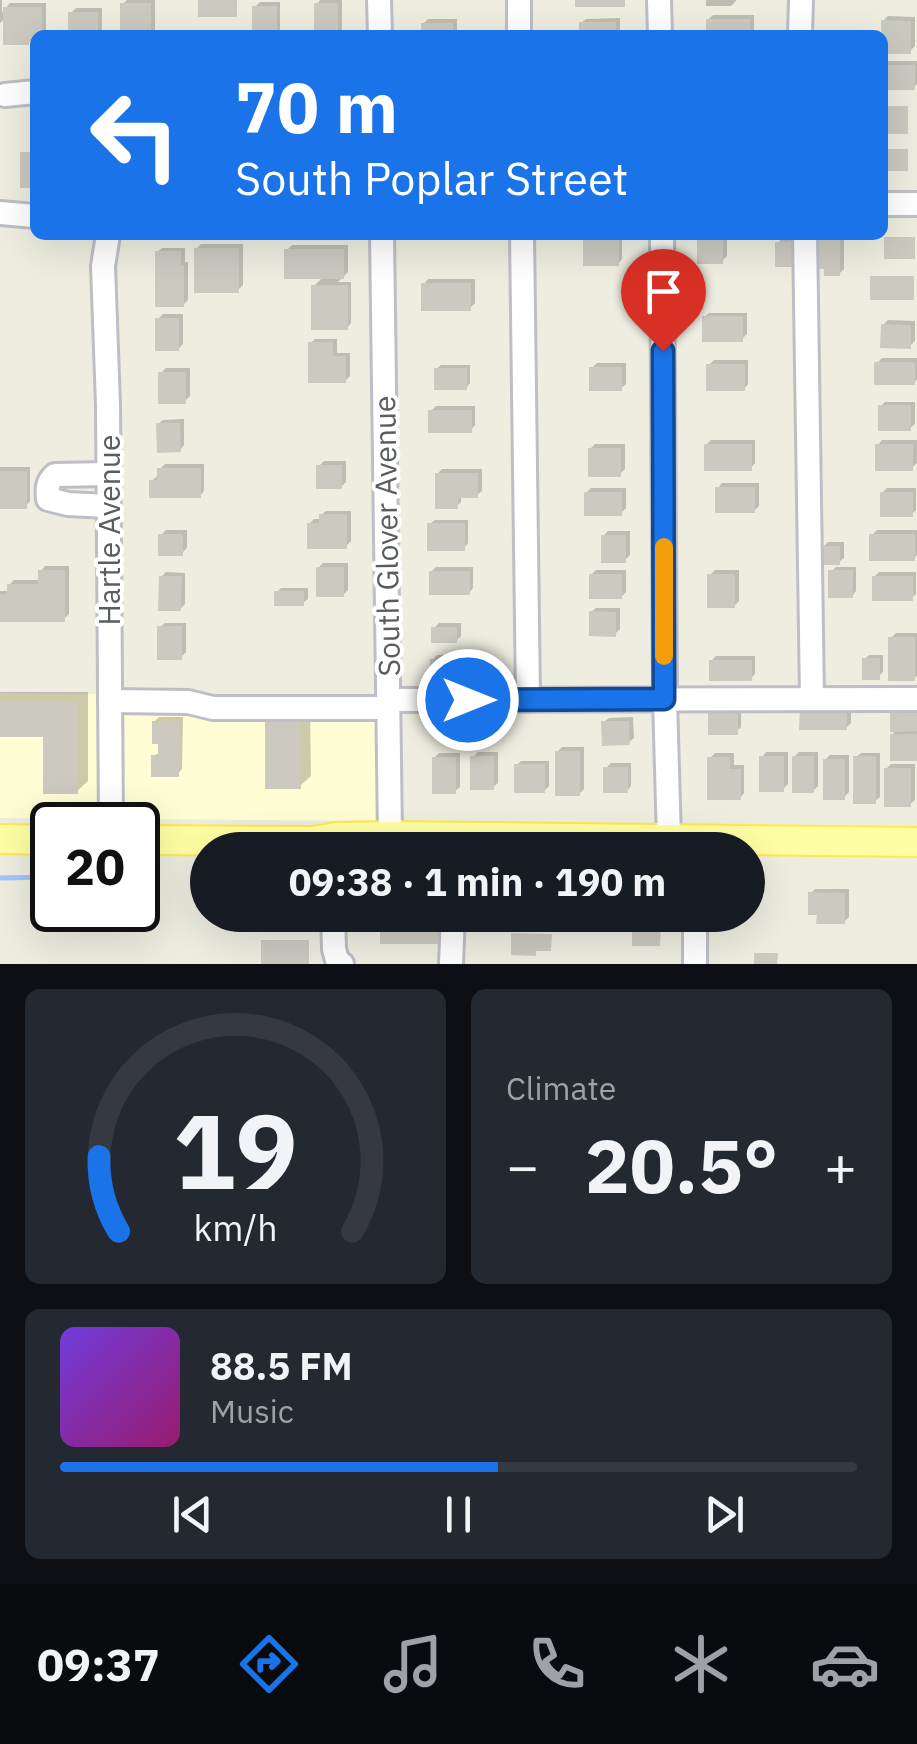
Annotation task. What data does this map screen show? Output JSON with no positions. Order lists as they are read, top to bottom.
{
  "streets": {
    "street": ["Hartle Avenue", "South Glover Avenue"]
  },
  "page": {
    "turn": ["70 m", "South Poplar Street"],
    "limit": "20",
    "trip": "09:38 · 1 min · 190 m",
    "tile": "Climate",
    "heat": ["−", "20.5°", "+"],
    "song": ["88.5 FM", "Music"],
    "tabs": "09:37",
    "gauge": ["19", "km/h"]
  }
}
